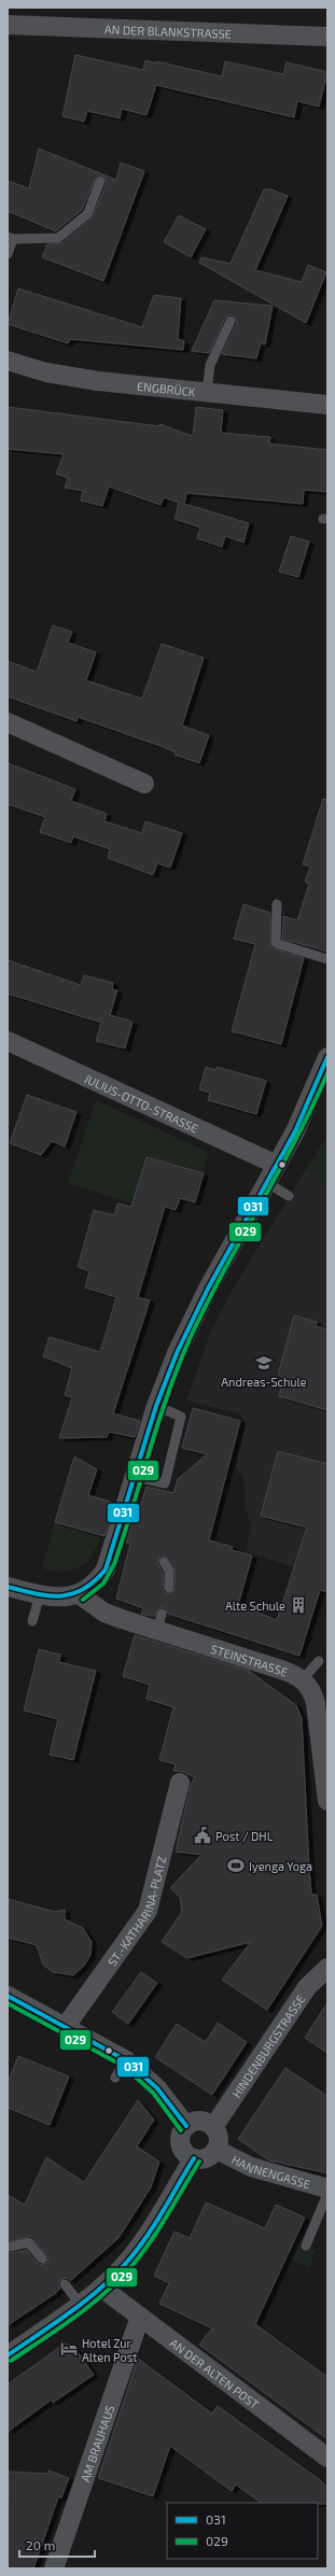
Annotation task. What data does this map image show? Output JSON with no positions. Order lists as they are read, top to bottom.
{
  "streets": {
    "street": [
      "AN DER BLANKSTRASSE",
      "ENGBRÜCK",
      "JULIUS-OTTO-STRASSE",
      "STEINSTRASSE",
      "ST.-KATHARINA-PLATZ",
      "HINDENBURGSTRASSE",
      "HANNENGASSE",
      "AN DER ALTEN POST",
      "AM BRAUHAUS"
    ]
  },
  "crossings": [
    ["HINDENBURGSTRASSE", "HANNENGASSE"],
    ["AN DER ALTEN POST", "AM BRAUHAUS"]
  ],
  "places": {
    "school or university": ["Andreas-Schule"],
    "building": ["Alte Schule"],
    "public building": ["Post / DHL"],
    "sports": ["Iyenga Yoga"],
    "hotel": ["Hotel Zur Alten Post"]
  },
  "lines": ["transit line 031", "transit line 029"],
  "legend": ["031", "029"],
  "scale_bar": "20 m"
}
